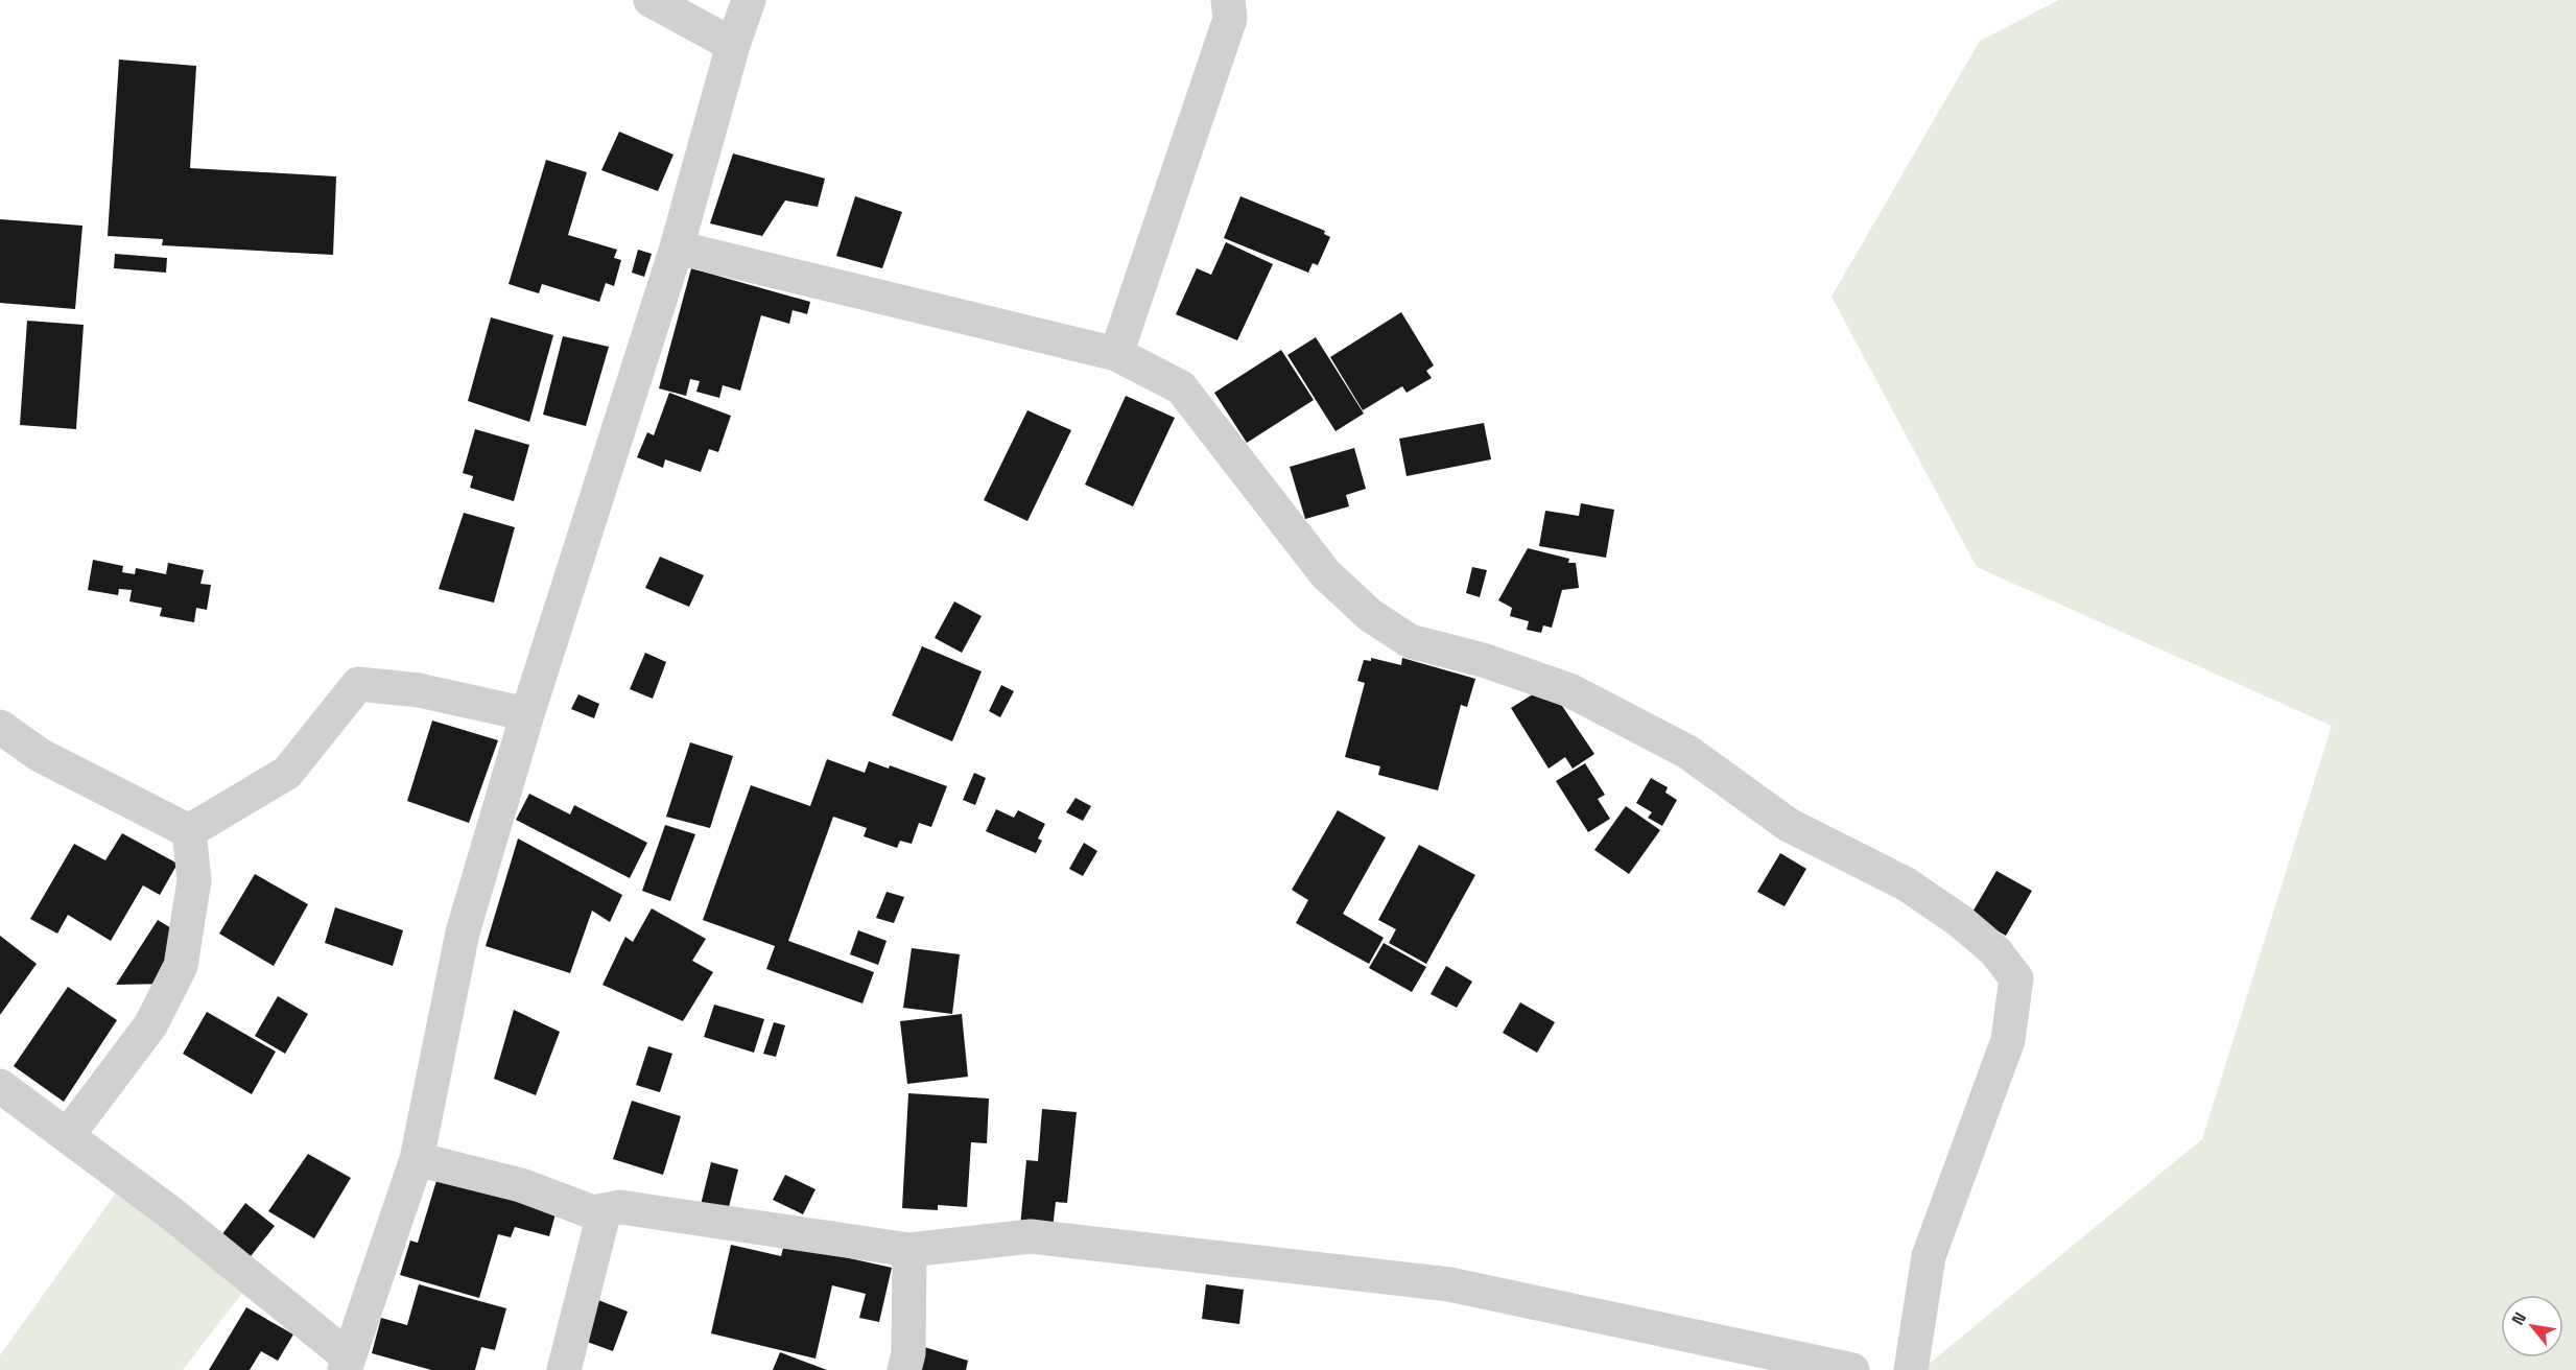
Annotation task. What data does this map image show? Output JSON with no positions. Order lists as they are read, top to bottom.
{
  "north": "top left"
}
